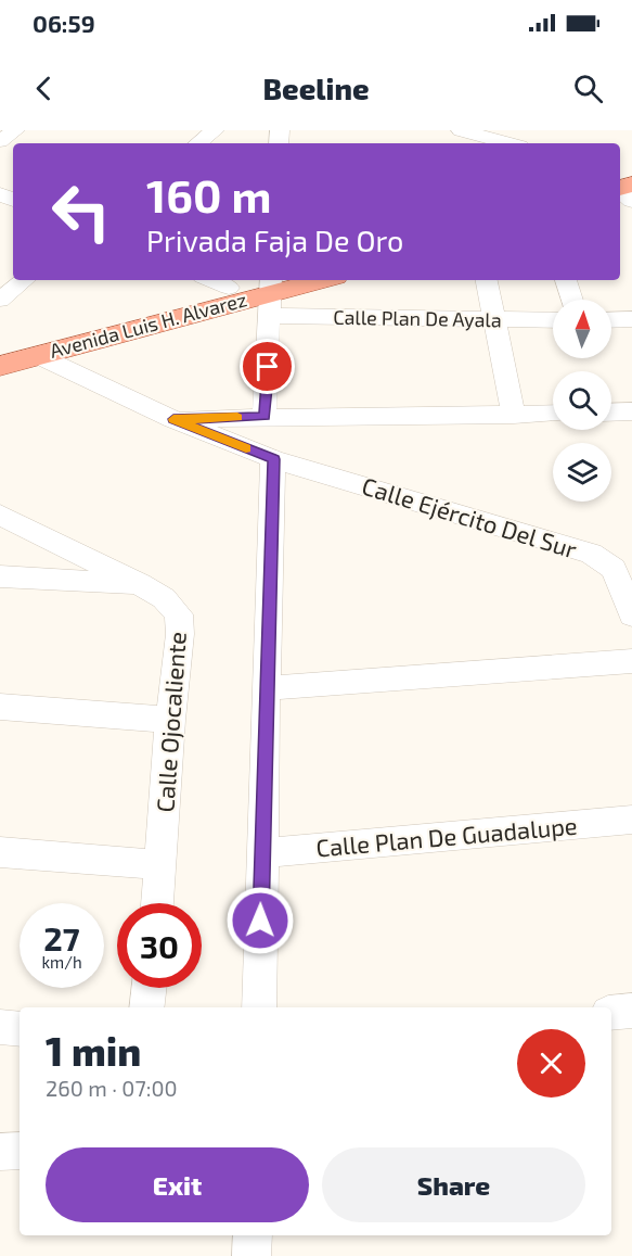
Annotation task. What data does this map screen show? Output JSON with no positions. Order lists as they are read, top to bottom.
{
  "streets": {
    "main road": ["Avenida Luis H. Alvarez"],
    "street": [
      "Calle Plan De Ayala",
      "Calle Ejército Del Sur",
      "Calle Ojocaliente",
      "Calle Plan De Guadalupe"
    ]
  },
  "crossings": [
    ["Calle Plan De Ayala", "Avenida Luis H. Alvarez"],
    ["Avenida Luis H. Alvarez", "Calle Ejército Del Sur"]
  ],
  "north": "top",
  "page": {
    "status": "06:59",
    "header": "Beeline",
    "turn": ["160 m", "Privada Faja De Oro"],
    "speed": "27 km/h",
    "limit": "30",
    "heading": ["1 min", "260 m · 07:00"],
    "buttons": ["Exit", "Share"]
  }
}
